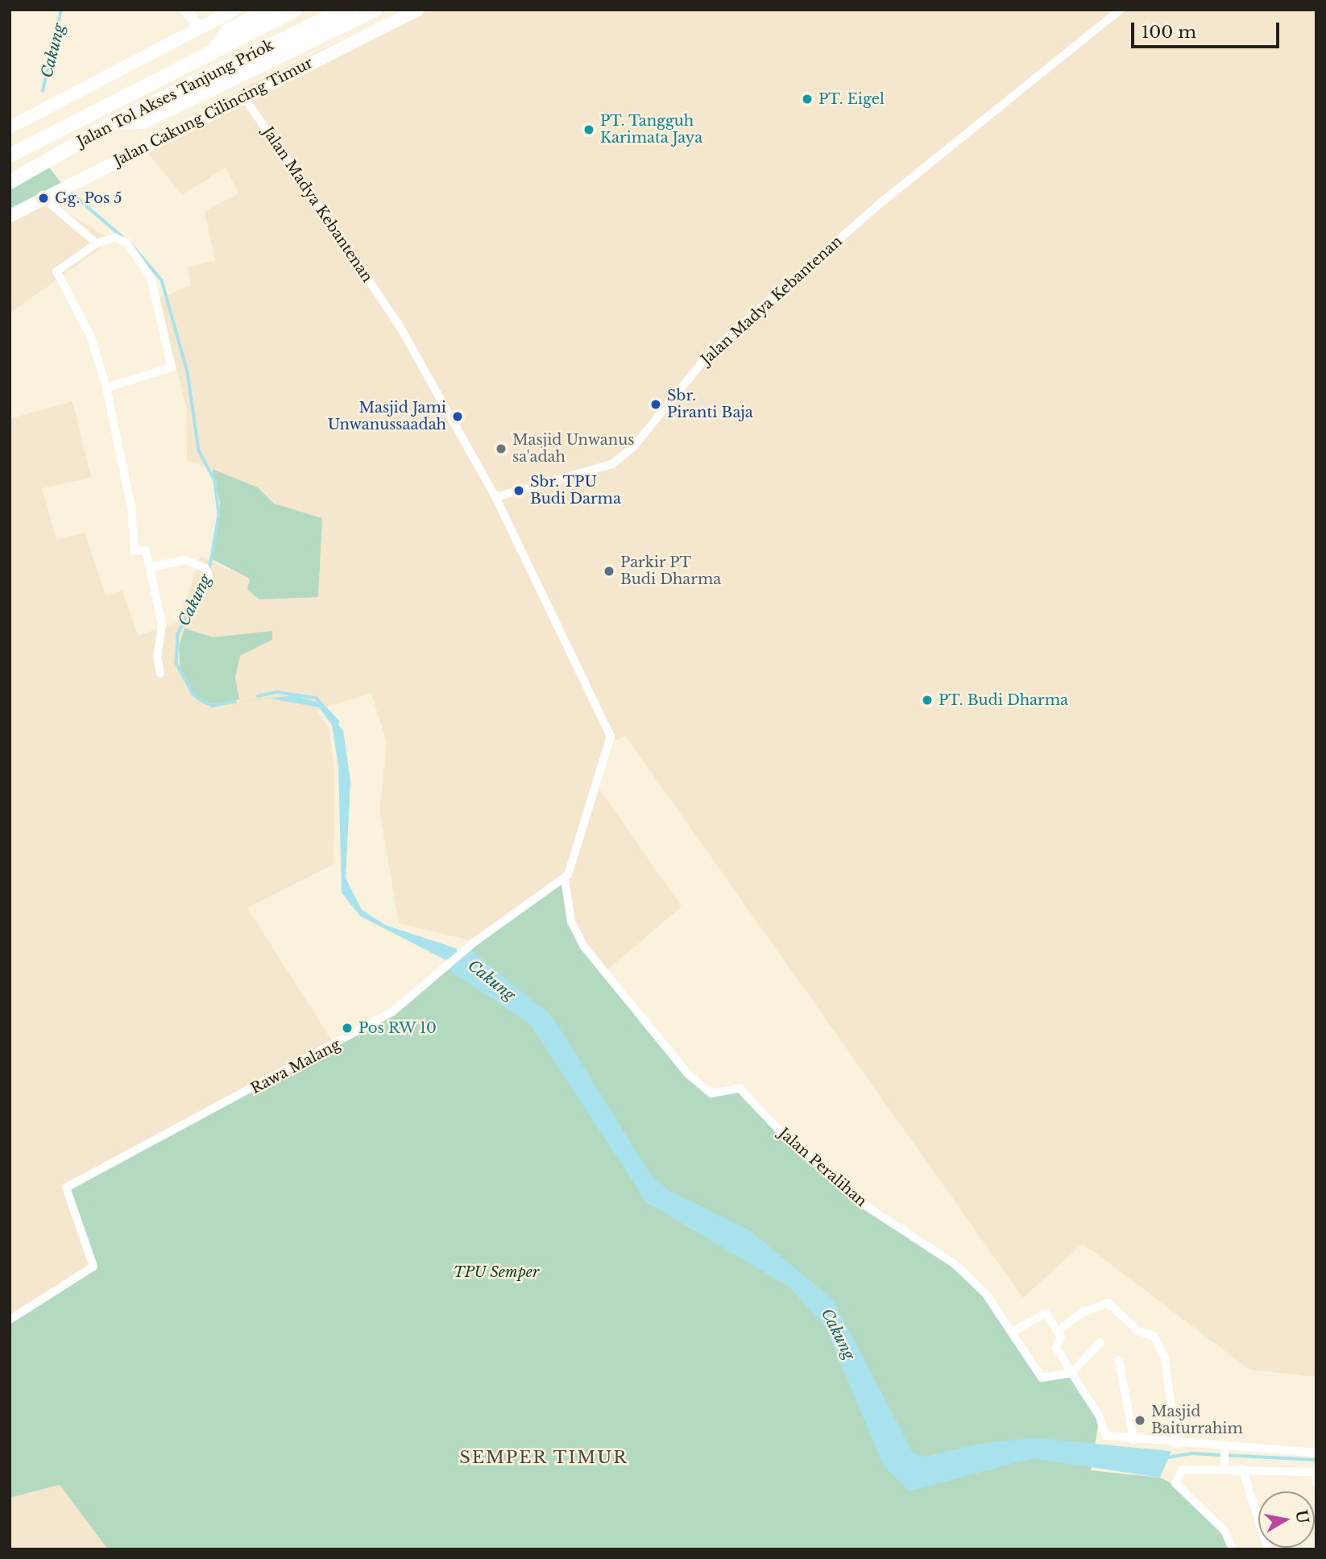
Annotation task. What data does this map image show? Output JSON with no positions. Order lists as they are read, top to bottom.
{
  "streets": {
    "highway": ["Jalan Tol Akses Tanjung Priok", "Jalan Cakung Cilincing Timur"],
    "street": ["Jalan Madya Kebantenan", "Rawa Malang", "Jalan Peralihan"]
  },
  "crossings": [
    ["Jalan Cakung Cilincing Timur", "Jalan Madya Kebantenan"],
    ["Rawa Malang", "Jalan Peralihan"]
  ],
  "districts": ["SEMPER TIMUR"],
  "water": ["Cakung"],
  "parks": ["TPU Semper"],
  "places": [
    "PT. Eigel",
    "PT. Tangguh Karimata Jaya",
    "Gg. Pos 5",
    "Sbr. Piranti Baja",
    "Masjid Jami Unwanussaadah",
    "Masjid Unwanus sa'adah",
    "Sbr. TPU Budi Darma",
    "Parkir PT Budi Dharma",
    "PT. Budi Dharma",
    "Pos RW 10",
    "Masjid Baiturrahim"
  ],
  "scale_bar": "100 m",
  "north": "right"
}
